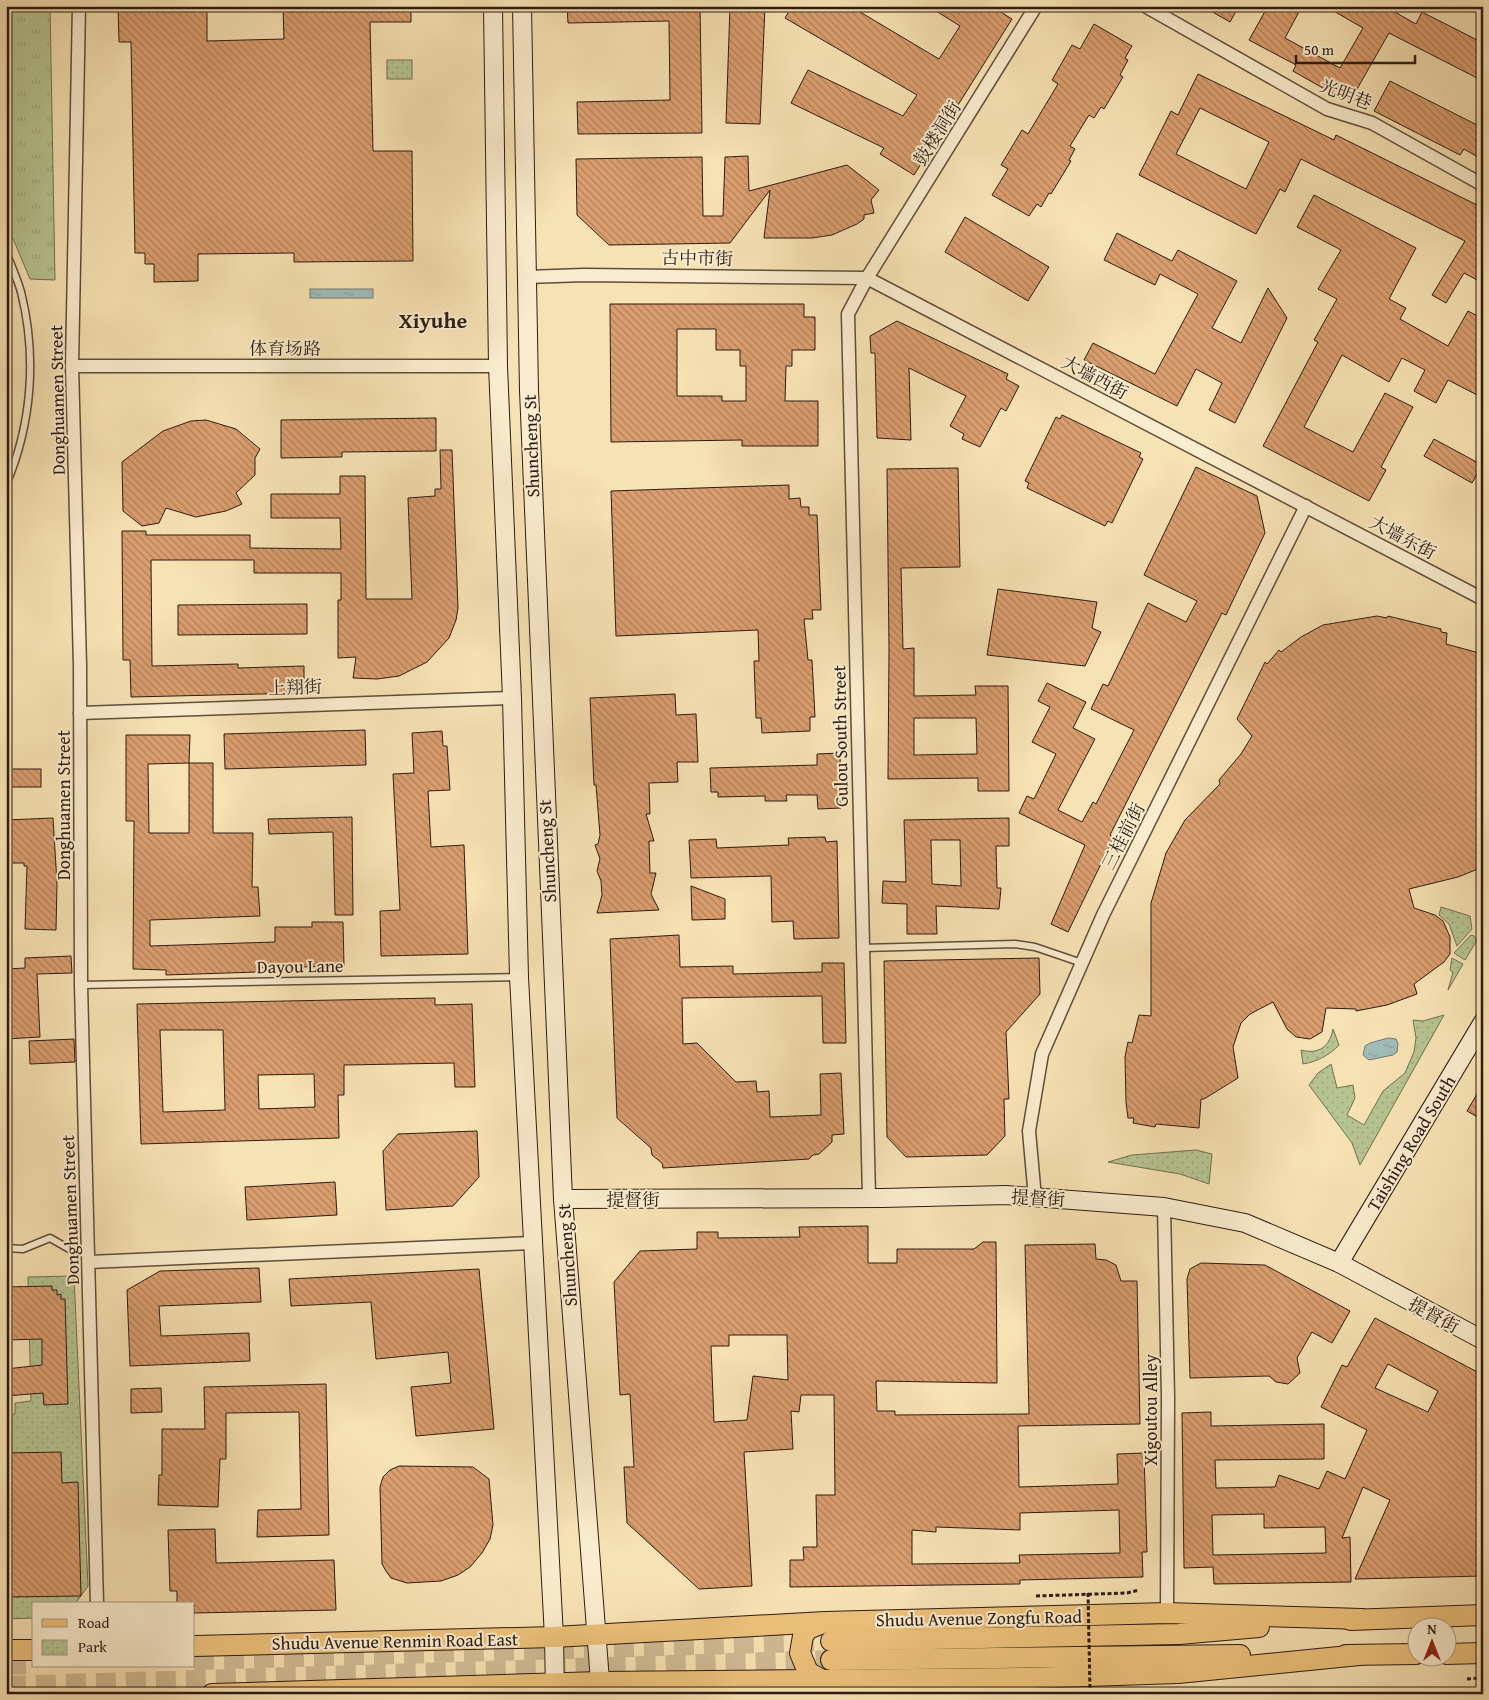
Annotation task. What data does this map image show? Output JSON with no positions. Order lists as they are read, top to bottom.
{
  "streets": {
    "main road": [
      "Shuncheng St",
      "Taishing Road South",
      "提督街",
      "Shudu Avenue Zongfu Road",
      "Shudu Avenue Renmin Road East"
    ],
    "street": [
      "光明巷",
      "鼓楼洞街",
      "古中市街",
      "体育场路",
      "大墙西街",
      "Donghuamen Street",
      "大墙东街",
      "上翔街",
      "Gulou South Street",
      "三桂前街",
      "Xigoutou Alley"
    ],
    "lane": ["Dayou Lane"]
  },
  "crossings": [
    ["鼓楼洞街", "古中市街"],
    ["鼓楼洞街", "大墙西街"],
    ["鼓楼洞街", "Gulou South Street"],
    ["古中市街", "大墙西街"],
    ["古中市街", "Shuncheng St"],
    ["古中市街", "Gulou South Street"],
    ["体育场路", "Donghuamen Street"],
    ["体育场路", "Shuncheng St"],
    ["大墙西街", "大墙东街"],
    ["大墙西街", "Gulou South Street"],
    ["大墙西街", "三桂前街"],
    ["Donghuamen Street", "上翔街"],
    ["Donghuamen Street", "Dayou Lane"],
    ["Shuncheng St", "上翔街"],
    ["Shuncheng St", "Dayou Lane"],
    ["Shuncheng St", "提督街"],
    ["Shuncheng St", "Shudu Avenue Zongfu Road"],
    ["Shuncheng St", "Shudu Avenue Renmin Road East"],
    ["大墙东街", "三桂前街"],
    ["Gulou South Street", "提督街"],
    ["三桂前街", "提督街"],
    ["Taishing Road South", "提督街"],
    ["提督街", "Xigoutou Alley"],
    ["Xigoutou Alley", "Shudu Avenue Zongfu Road"],
    ["Shudu Avenue Zongfu Road", "Shudu Avenue Renmin Road East"]
  ],
  "districts": ["Xiyuhe"],
  "legend": ["Road", "Park"],
  "scale_bar": "50 m",
  "north": "top"
}
